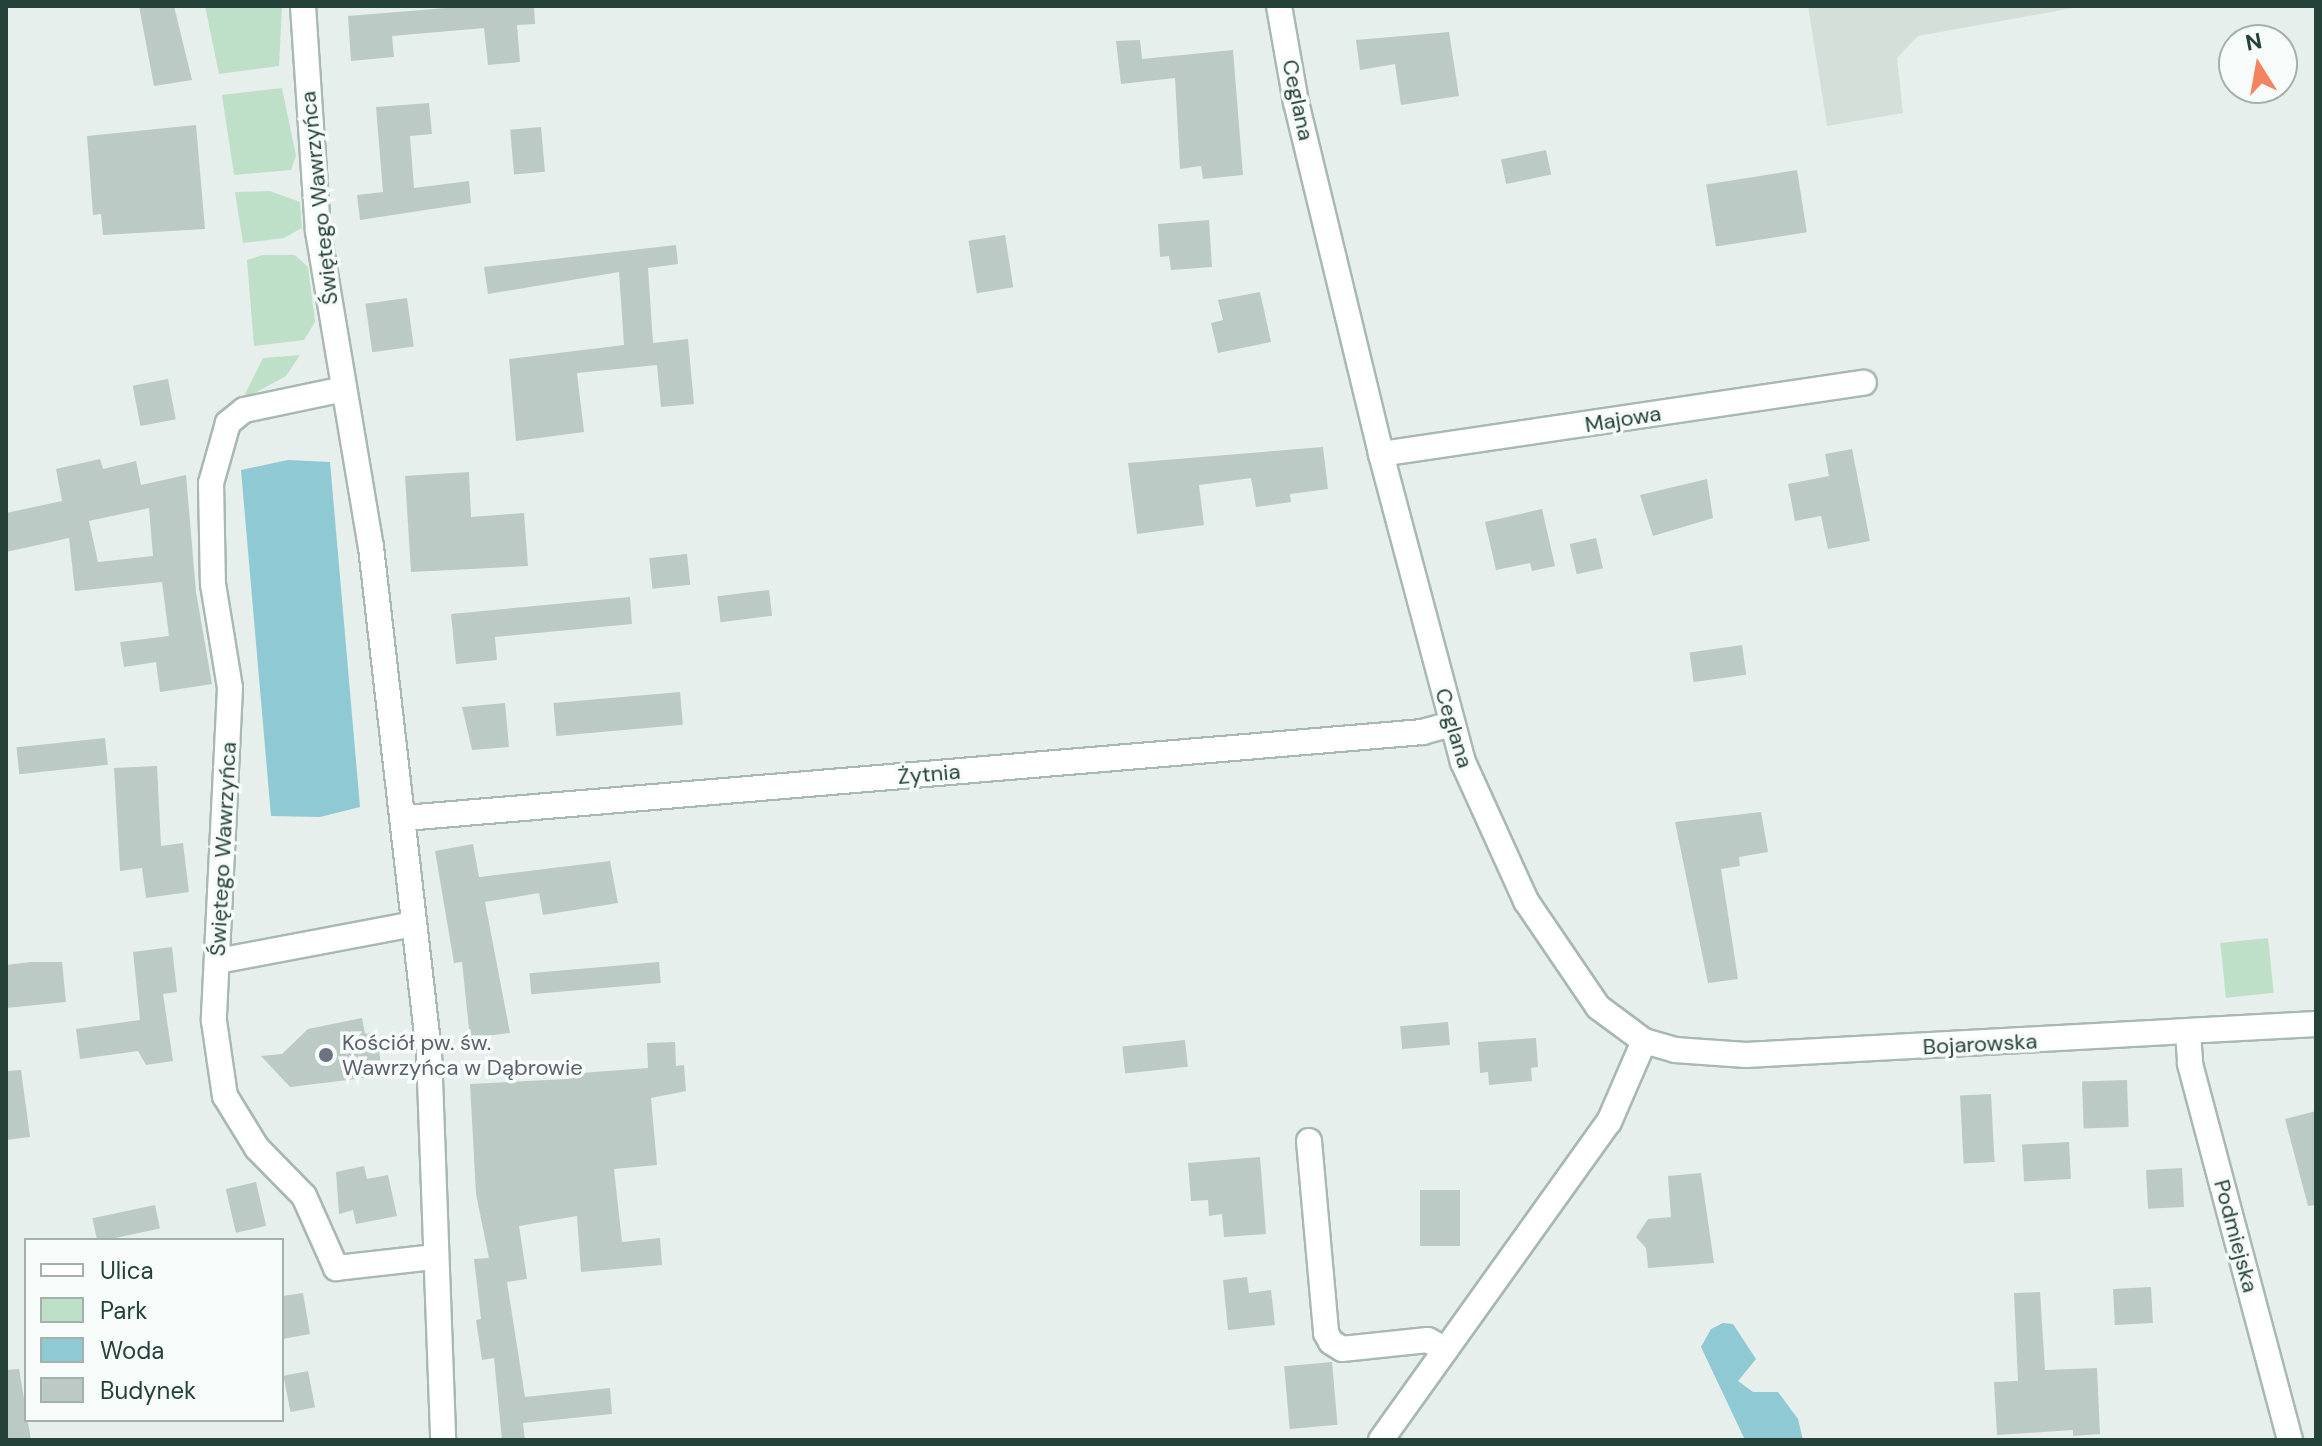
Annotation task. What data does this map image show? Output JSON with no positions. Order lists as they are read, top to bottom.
{
  "streets": {
    "street": [
      "Ceglana",
      "Świętego Wawrzyńca",
      "Majowa",
      "Żytnia",
      "Bojarowska",
      "Podmiejska"
    ]
  },
  "crossings": [
    ["Ceglana", "Majowa"],
    ["Ceglana", "Żytnia"],
    ["Ceglana", "Bojarowska"],
    ["Świętego Wawrzyńca", "Żytnia"],
    ["Bojarowska", "Podmiejska"]
  ],
  "places": ["Kościół pw. św. Wawrzyńca w Dąbrowie"],
  "legend": [
    "Ulica",
    "Park",
    "Woda",
    "Budynek"
  ],
  "north": "top"
}
